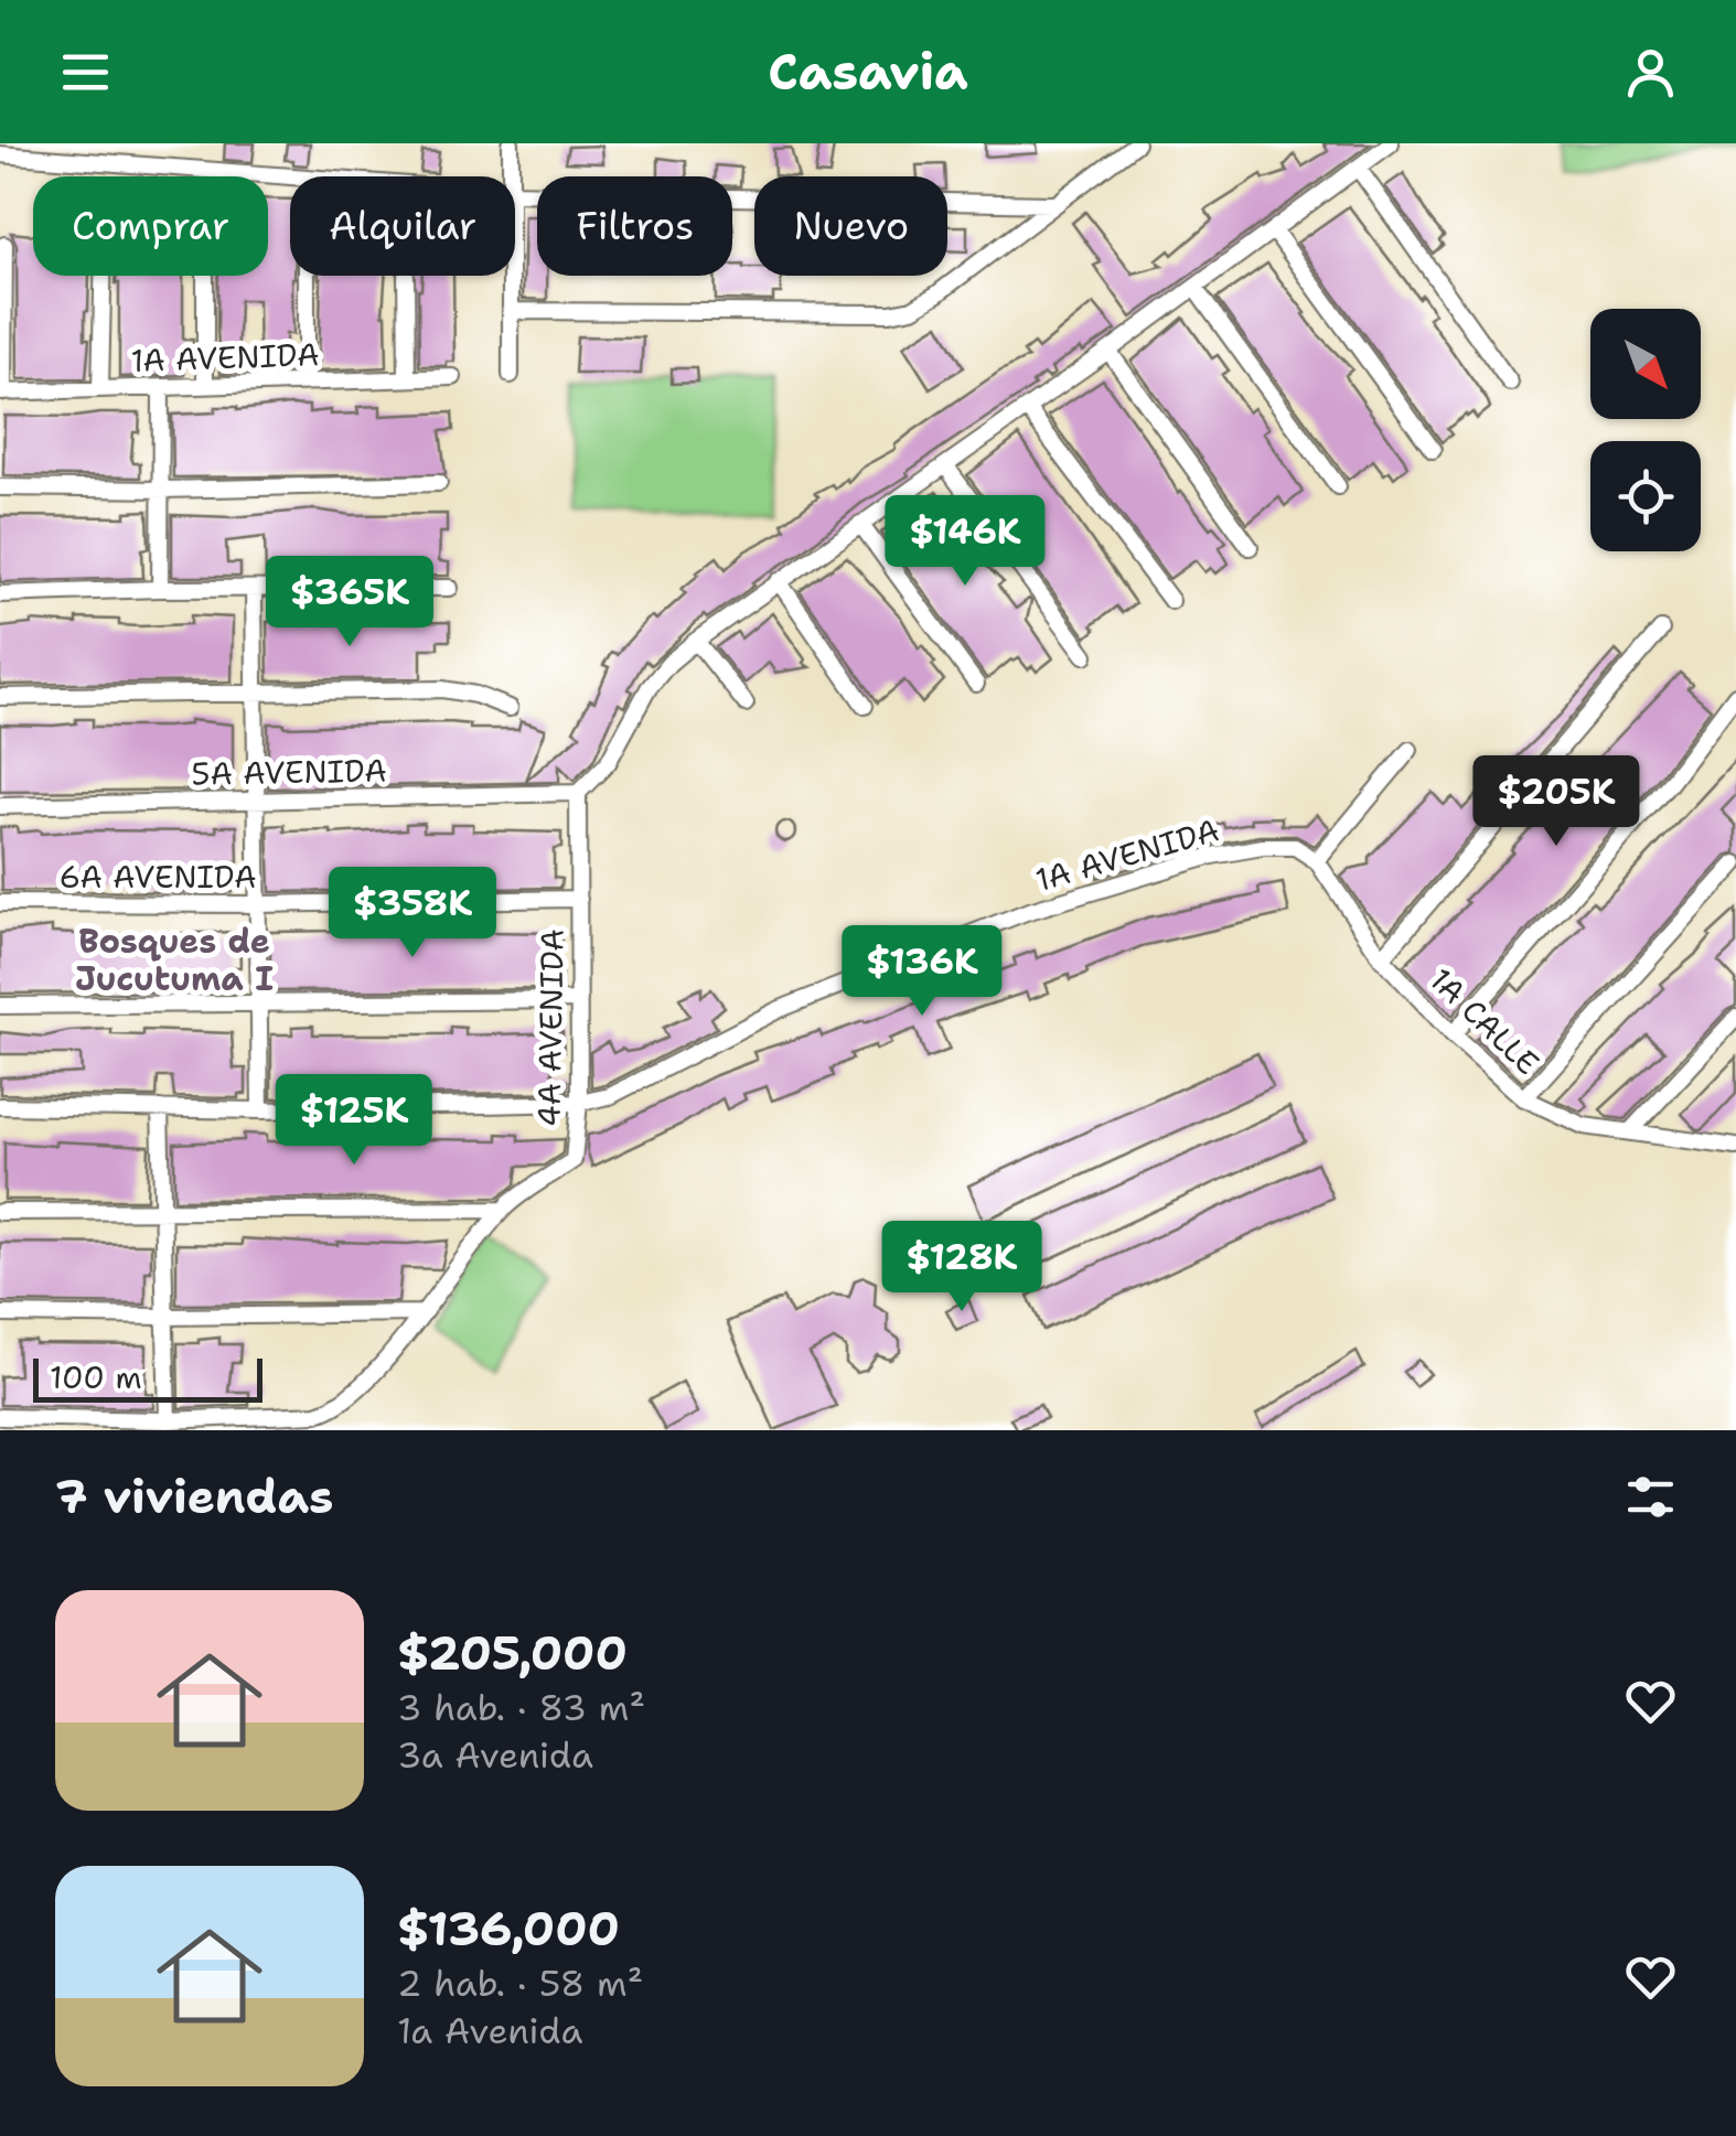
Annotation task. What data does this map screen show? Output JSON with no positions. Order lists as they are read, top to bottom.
{
  "streets": {
    "street": [
      "1A AVENIDA",
      "5A AVENIDA",
      "6A AVENIDA",
      "1A CALLE",
      "4A AVENIDA"
    ]
  },
  "crossings": [
    ["1A AVENIDA", "1A CALLE"],
    ["1A AVENIDA", "4A AVENIDA"],
    ["5A AVENIDA", "4A AVENIDA"],
    ["6A AVENIDA", "4A AVENIDA"]
  ],
  "districts": ["Bosques de Jucutuma I"],
  "scale_bar": "100 m",
  "north": "bottom right",
  "page": {
    "header": "Casavia",
    "chip": [
      "Comprar",
      "Alquilar",
      "Filtros",
      "Nuevo"
    ],
    "price": [
      "$146K",
      "$365K",
      "$205K",
      "$358K",
      "$136K",
      "$125K",
      "$128K"
    ],
    "scale": "100 m",
    "heading": "7 viviendas",
    "list": [
      {
        "name": "$205,000",
        "note": "3 hab. · 83 m² · 3a Avenida"
      },
      {
        "name": "$136,000",
        "note": "2 hab. · 58 m² · 1a Avenida"
      }
    ]
  }
}
